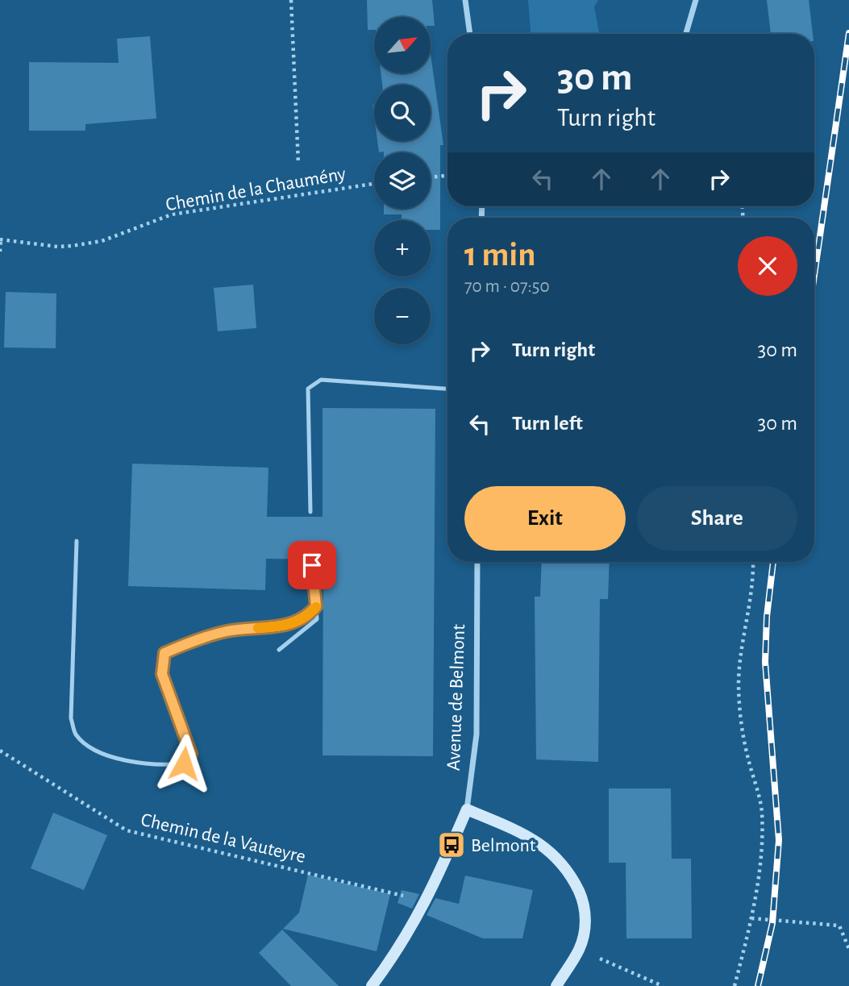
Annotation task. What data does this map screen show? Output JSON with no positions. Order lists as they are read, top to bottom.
{
  "streets": {
    "street": ["Avenue de Belmont"],
    "path": ["Chemin de la Chaumény", "Chemin de la Vauteyre"]
  },
  "crossings": [
    ["Avenue de Belmont", "Chemin de la Vauteyre"]
  ],
  "places": {
    "bus stop": ["Belmont"]
  },
  "north": "top right",
  "page": {
    "map_buttons": ["+", "−"],
    "turn": ["30 m", "Turn right"],
    "heading": ["1 min", "70 m · 07:50"],
    "list": [
      {
        "name": "Turn right",
        "value": "30 m"
      },
      {
        "name": "Turn left",
        "value": "30 m"
      }
    ],
    "buttons": ["Exit", "Share"]
  }
}
